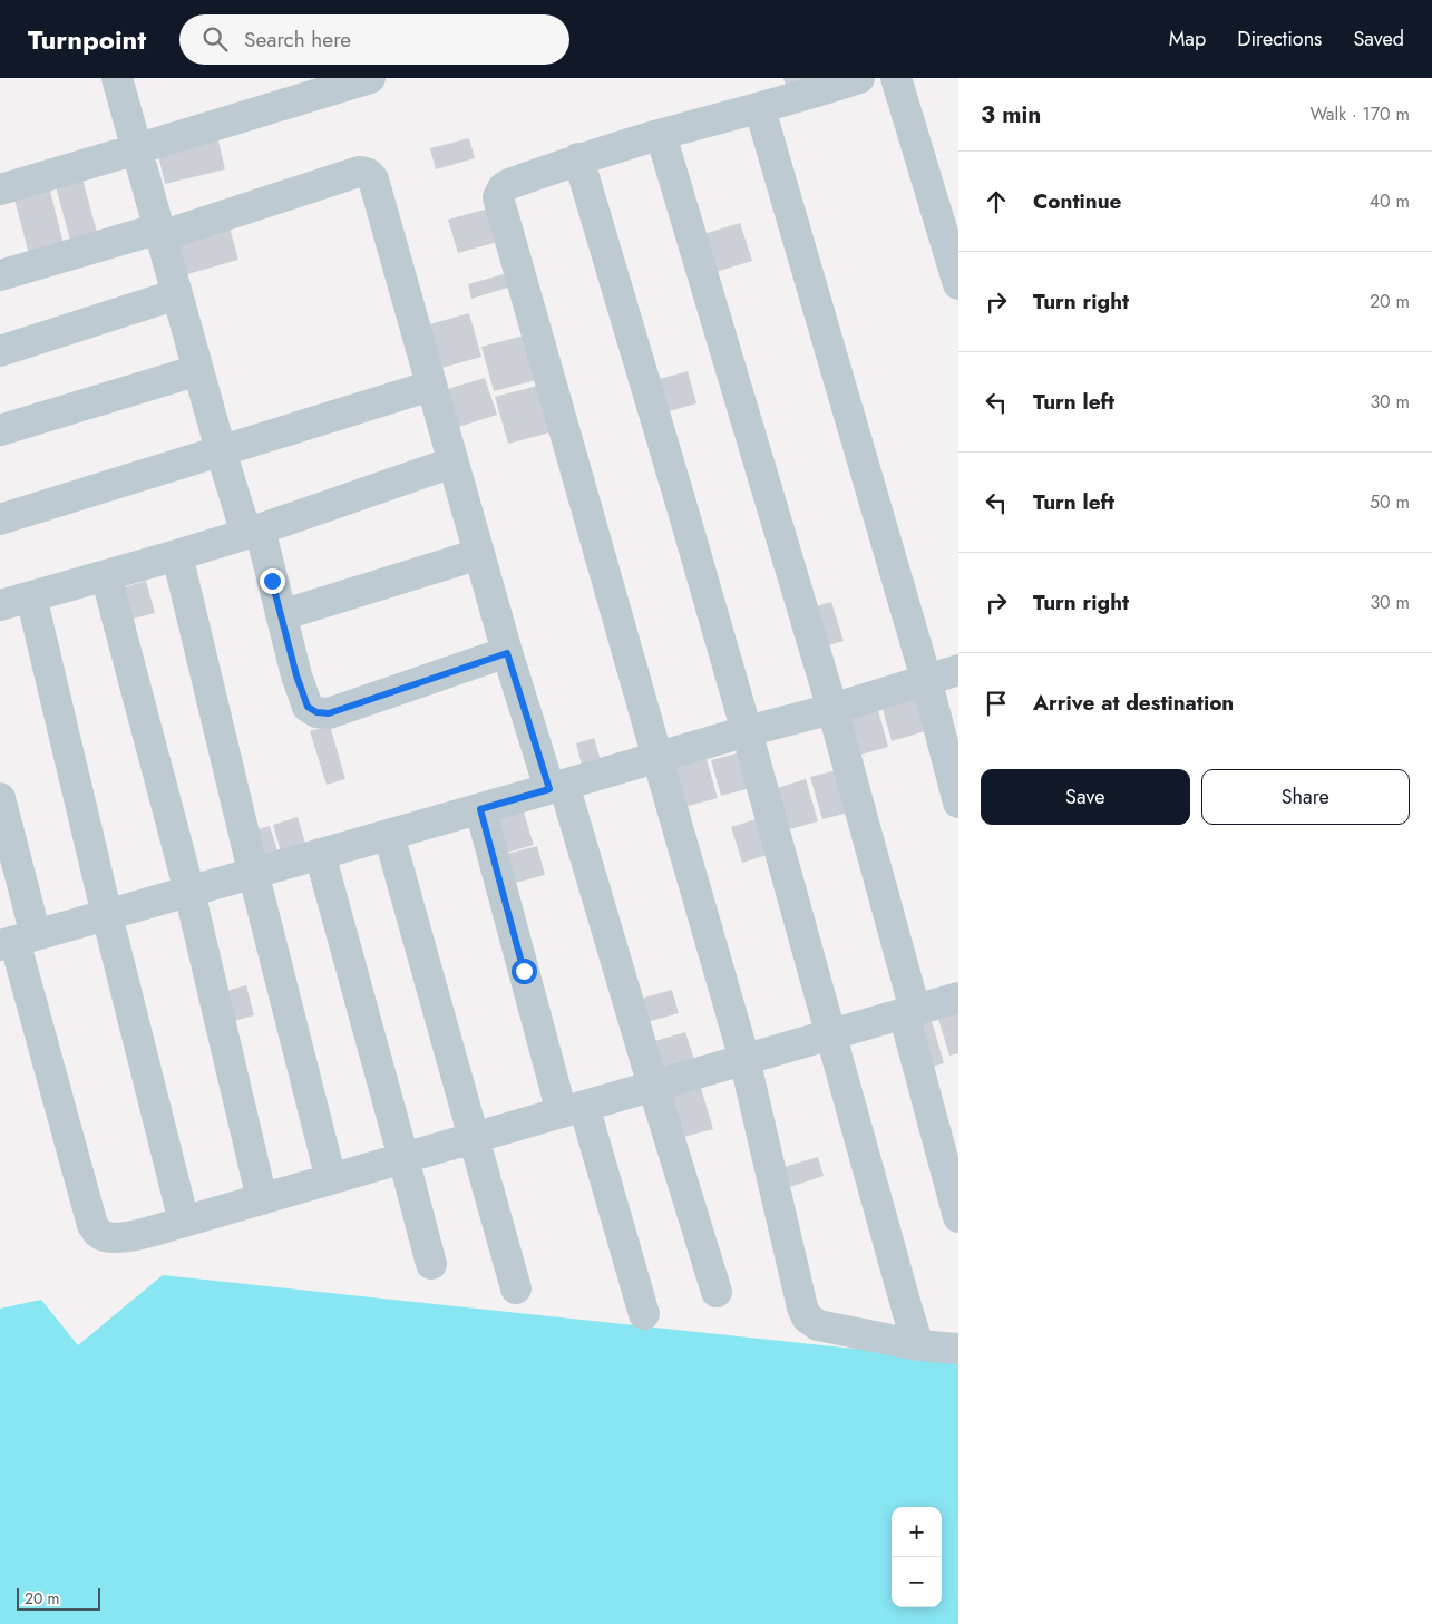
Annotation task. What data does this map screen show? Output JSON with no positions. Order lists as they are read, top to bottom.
{
  "scale_bar": "20 m",
  "page": {
    "header": "Turnpoint",
    "search": "Search here",
    "nav": ["Map", "Directions", "Saved"],
    "heading": ["3 min", "Walk · 170 m"],
    "list": [
      ["Continue", "40 m"],
      ["Turn right", "20 m"],
      ["Turn left", "30 m"],
      ["Turn left", "50 m"],
      ["Turn right", "30 m"],
      "Arrive at destination"
    ],
    "buttons": ["Save", "Share"],
    "map_buttons": ["+", "−"],
    "scale": "20 m"
  }
}
